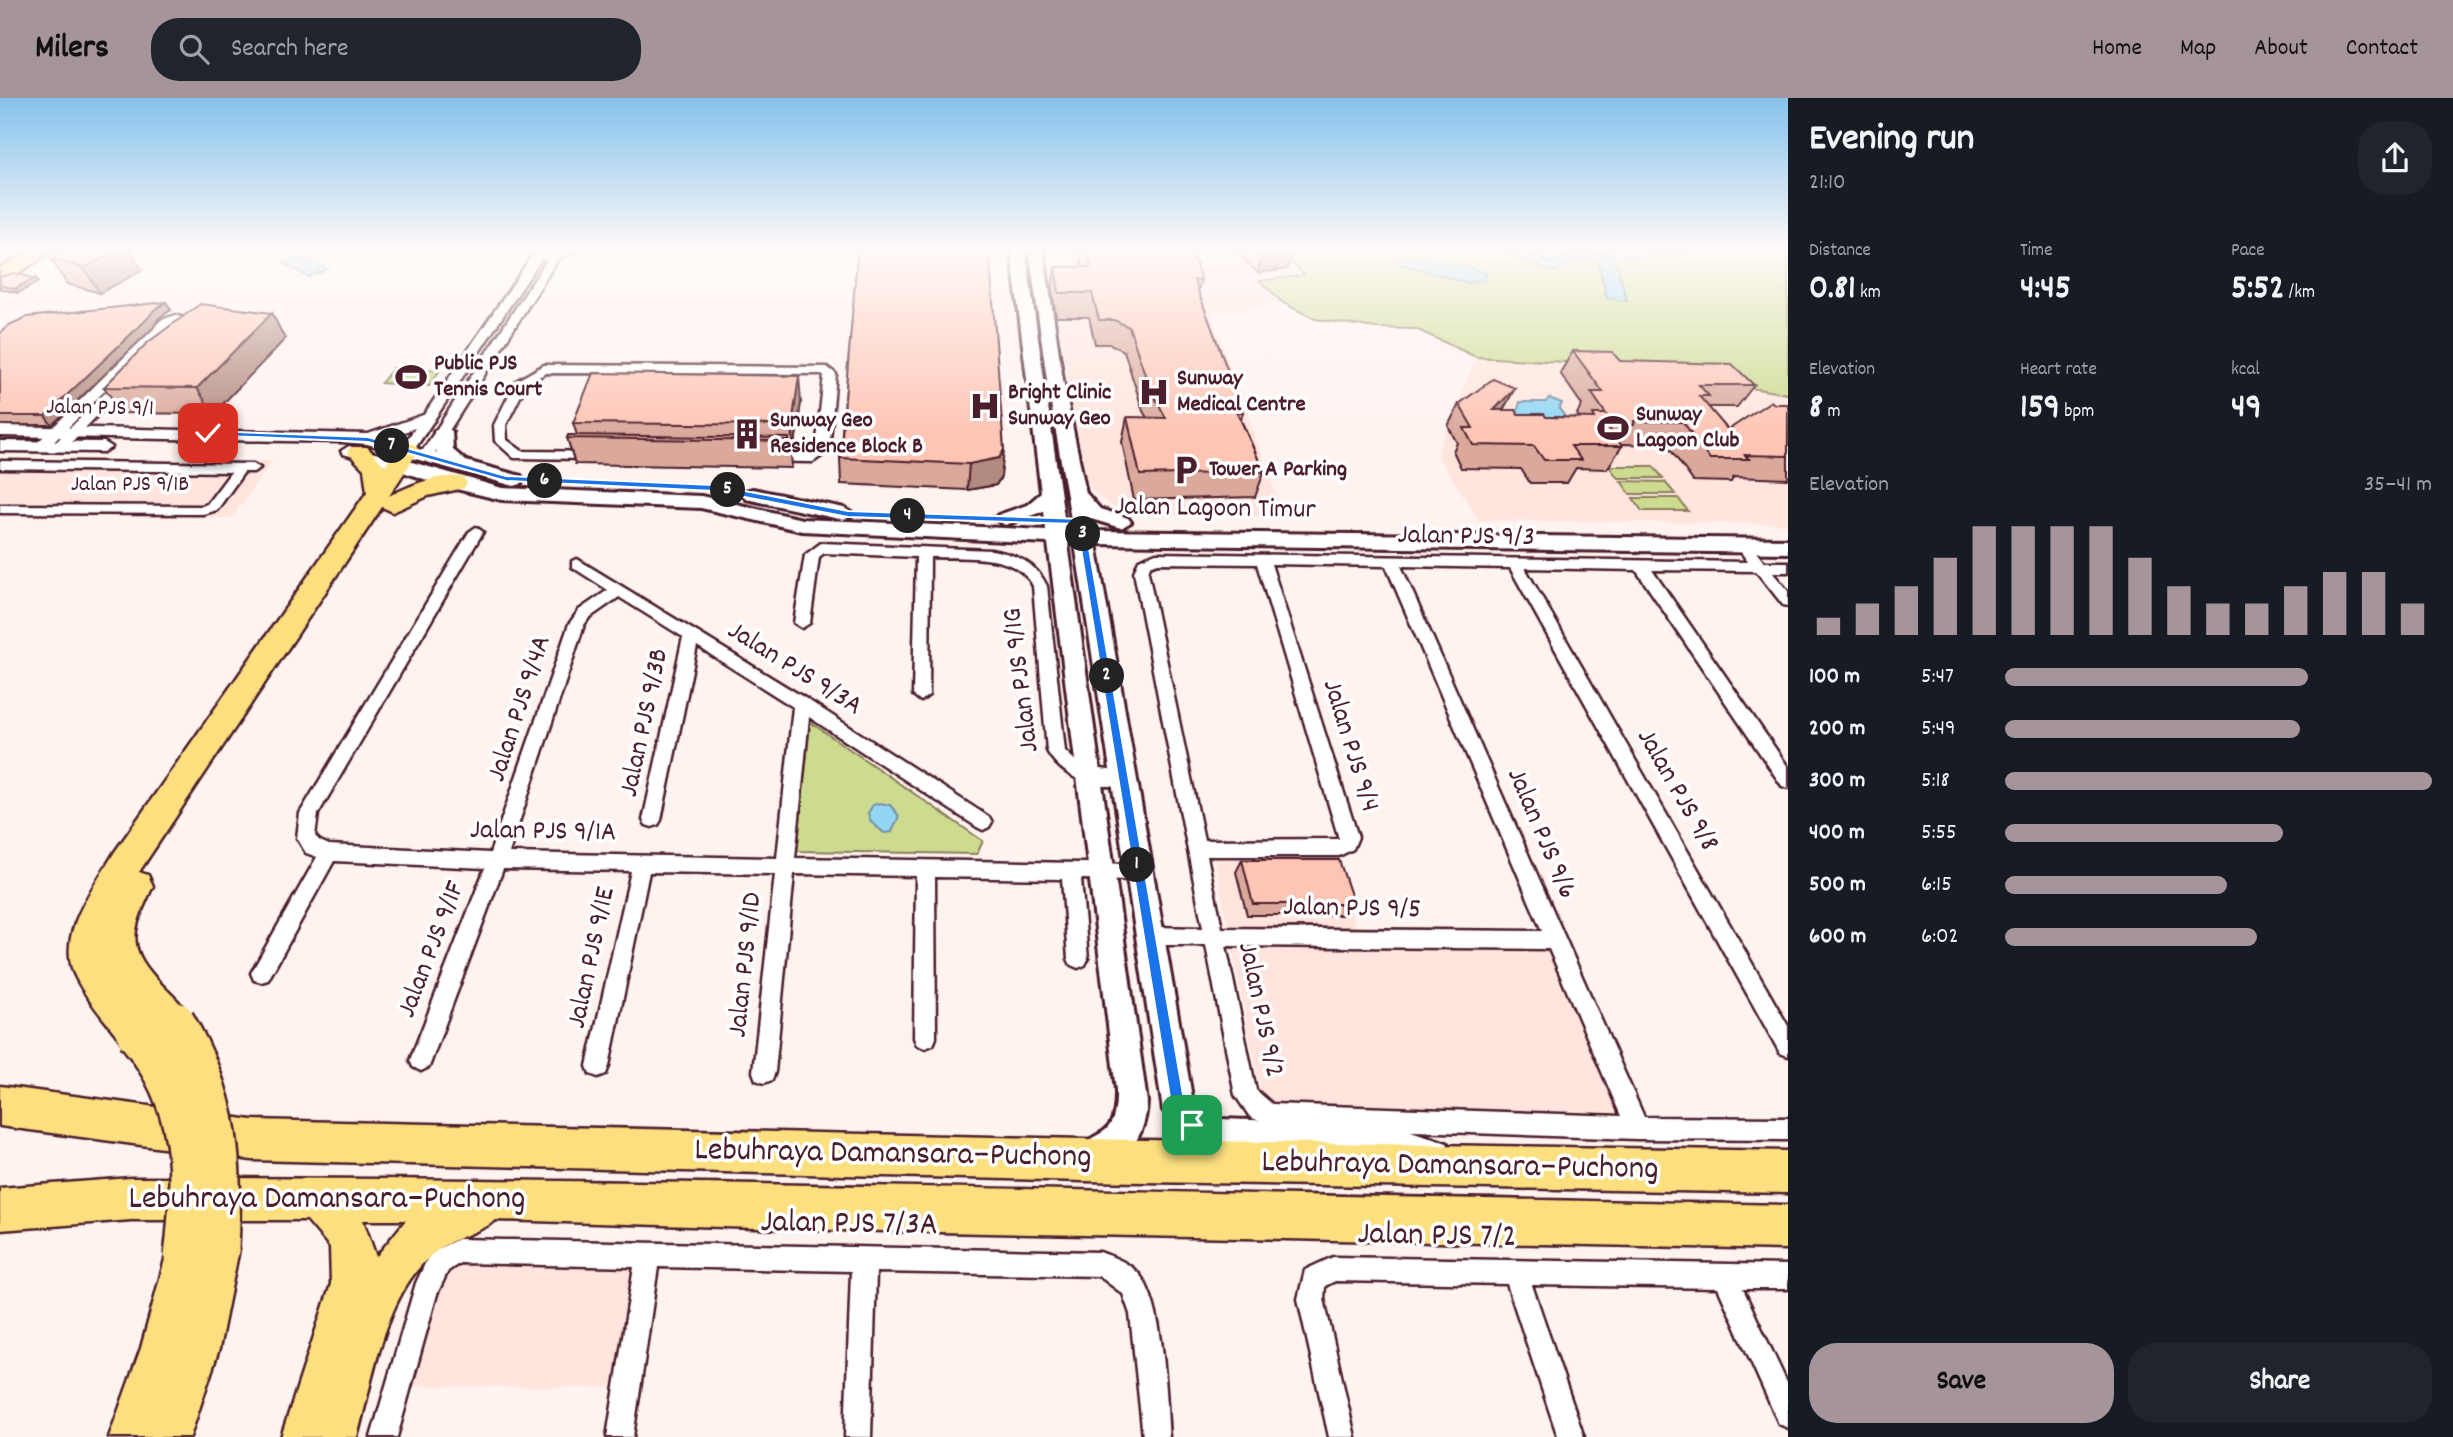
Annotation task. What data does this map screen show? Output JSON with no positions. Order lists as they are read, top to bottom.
{
  "streets": {
    "highway": ["Lebuhraya Damansara–Puchong"],
    "main road": ["Jalan Lagoon Timur"],
    "street": [
      "Jalan PJS 9/1",
      "Jalan PJS 9/1B",
      "Jalan PJS 9/3",
      "Jalan PJS 9/3A",
      "Jalan PJS 9/1G",
      "Jalan PJS 9/4A",
      "Jalan PJS 9/3B",
      "Jalan PJS 9/4",
      "Jalan PJS 9/8",
      "Jalan PJS 9/1A",
      "Jalan PJS 9/6",
      "Jalan PJS 9/5",
      "Jalan PJS 9/1F",
      "Jalan PJS 9/1E",
      "Jalan PJS 9/1D",
      "Jalan PJS 9/2",
      "Jalan PJS 7/3A",
      "Jalan PJS 7/2"
    ]
  },
  "crossings": [
    ["Jalan PJS 9/1", "Jalan Lagoon Timur"],
    ["Jalan PJS 9/3", "Jalan PJS 9/4"],
    ["Jalan PJS 9/3", "Jalan PJS 9/8"],
    ["Jalan PJS 9/3", "Jalan PJS 9/6"],
    ["Jalan PJS 9/3", "Jalan PJS 9/2"],
    ["Jalan PJS 9/3A", "Jalan PJS 9/4A"],
    ["Jalan PJS 9/3A", "Jalan PJS 9/3B"],
    ["Jalan PJS 9/3A", "Jalan PJS 9/1D"],
    ["Jalan PJS 9/4A", "Jalan PJS 9/1A"],
    ["Jalan PJS 9/4A", "Jalan PJS 9/1F"],
    ["Jalan PJS 9/4", "Jalan PJS 9/2"],
    ["Jalan PJS 9/1A", "Jalan PJS 9/1F"],
    ["Jalan PJS 9/1A", "Jalan PJS 9/1E"],
    ["Jalan PJS 9/1A", "Jalan PJS 9/1D"],
    ["Jalan PJS 9/6", "Jalan PJS 9/5"],
    ["Jalan PJS 9/6", "Jalan PJS 9/2"],
    ["Jalan PJS 9/5", "Jalan PJS 9/2"]
  ],
  "places": {
    "sports": ["Public PJS Tennis Court", "Sunway Lagoon Club"],
    "hospital": ["Sunway Medical Centre", "Bright Clinic Sunway Geo"],
    "building": ["Sunway Geo Residence Block B"],
    "parking": ["Tower A Parking"]
  },
  "page": {
    "header": "Milers",
    "search": "Search here",
    "nav": [
      "Home",
      "Map",
      "About",
      "Contact"
    ],
    "heading": ["Evening run", "21:10"],
    "stats": [
      ["Distance", "0.81 km"],
      ["Time", "4:45"],
      ["Pace", "5:52 /km"],
      ["Elevation", "8 m"],
      ["Heart rate", "159 bpm"],
      ["kcal", "49"]
    ],
    "pins": [
      "7",
      "6",
      "5",
      "4",
      "3",
      "2",
      "1"
    ],
    "chart": ["Elevation", "35–41 m"],
    "list": [
      {
        "name": "100 m",
        "note": "5:47"
      },
      {
        "name": "200 m",
        "note": "5:49"
      },
      {
        "name": "300 m",
        "note": "5:18"
      },
      {
        "name": "400 m",
        "note": "5:55"
      },
      {
        "name": "500 m",
        "note": "6:15"
      },
      {
        "name": "600 m",
        "note": "6:02"
      }
    ],
    "buttons": ["Save", "Share"]
  }
}
